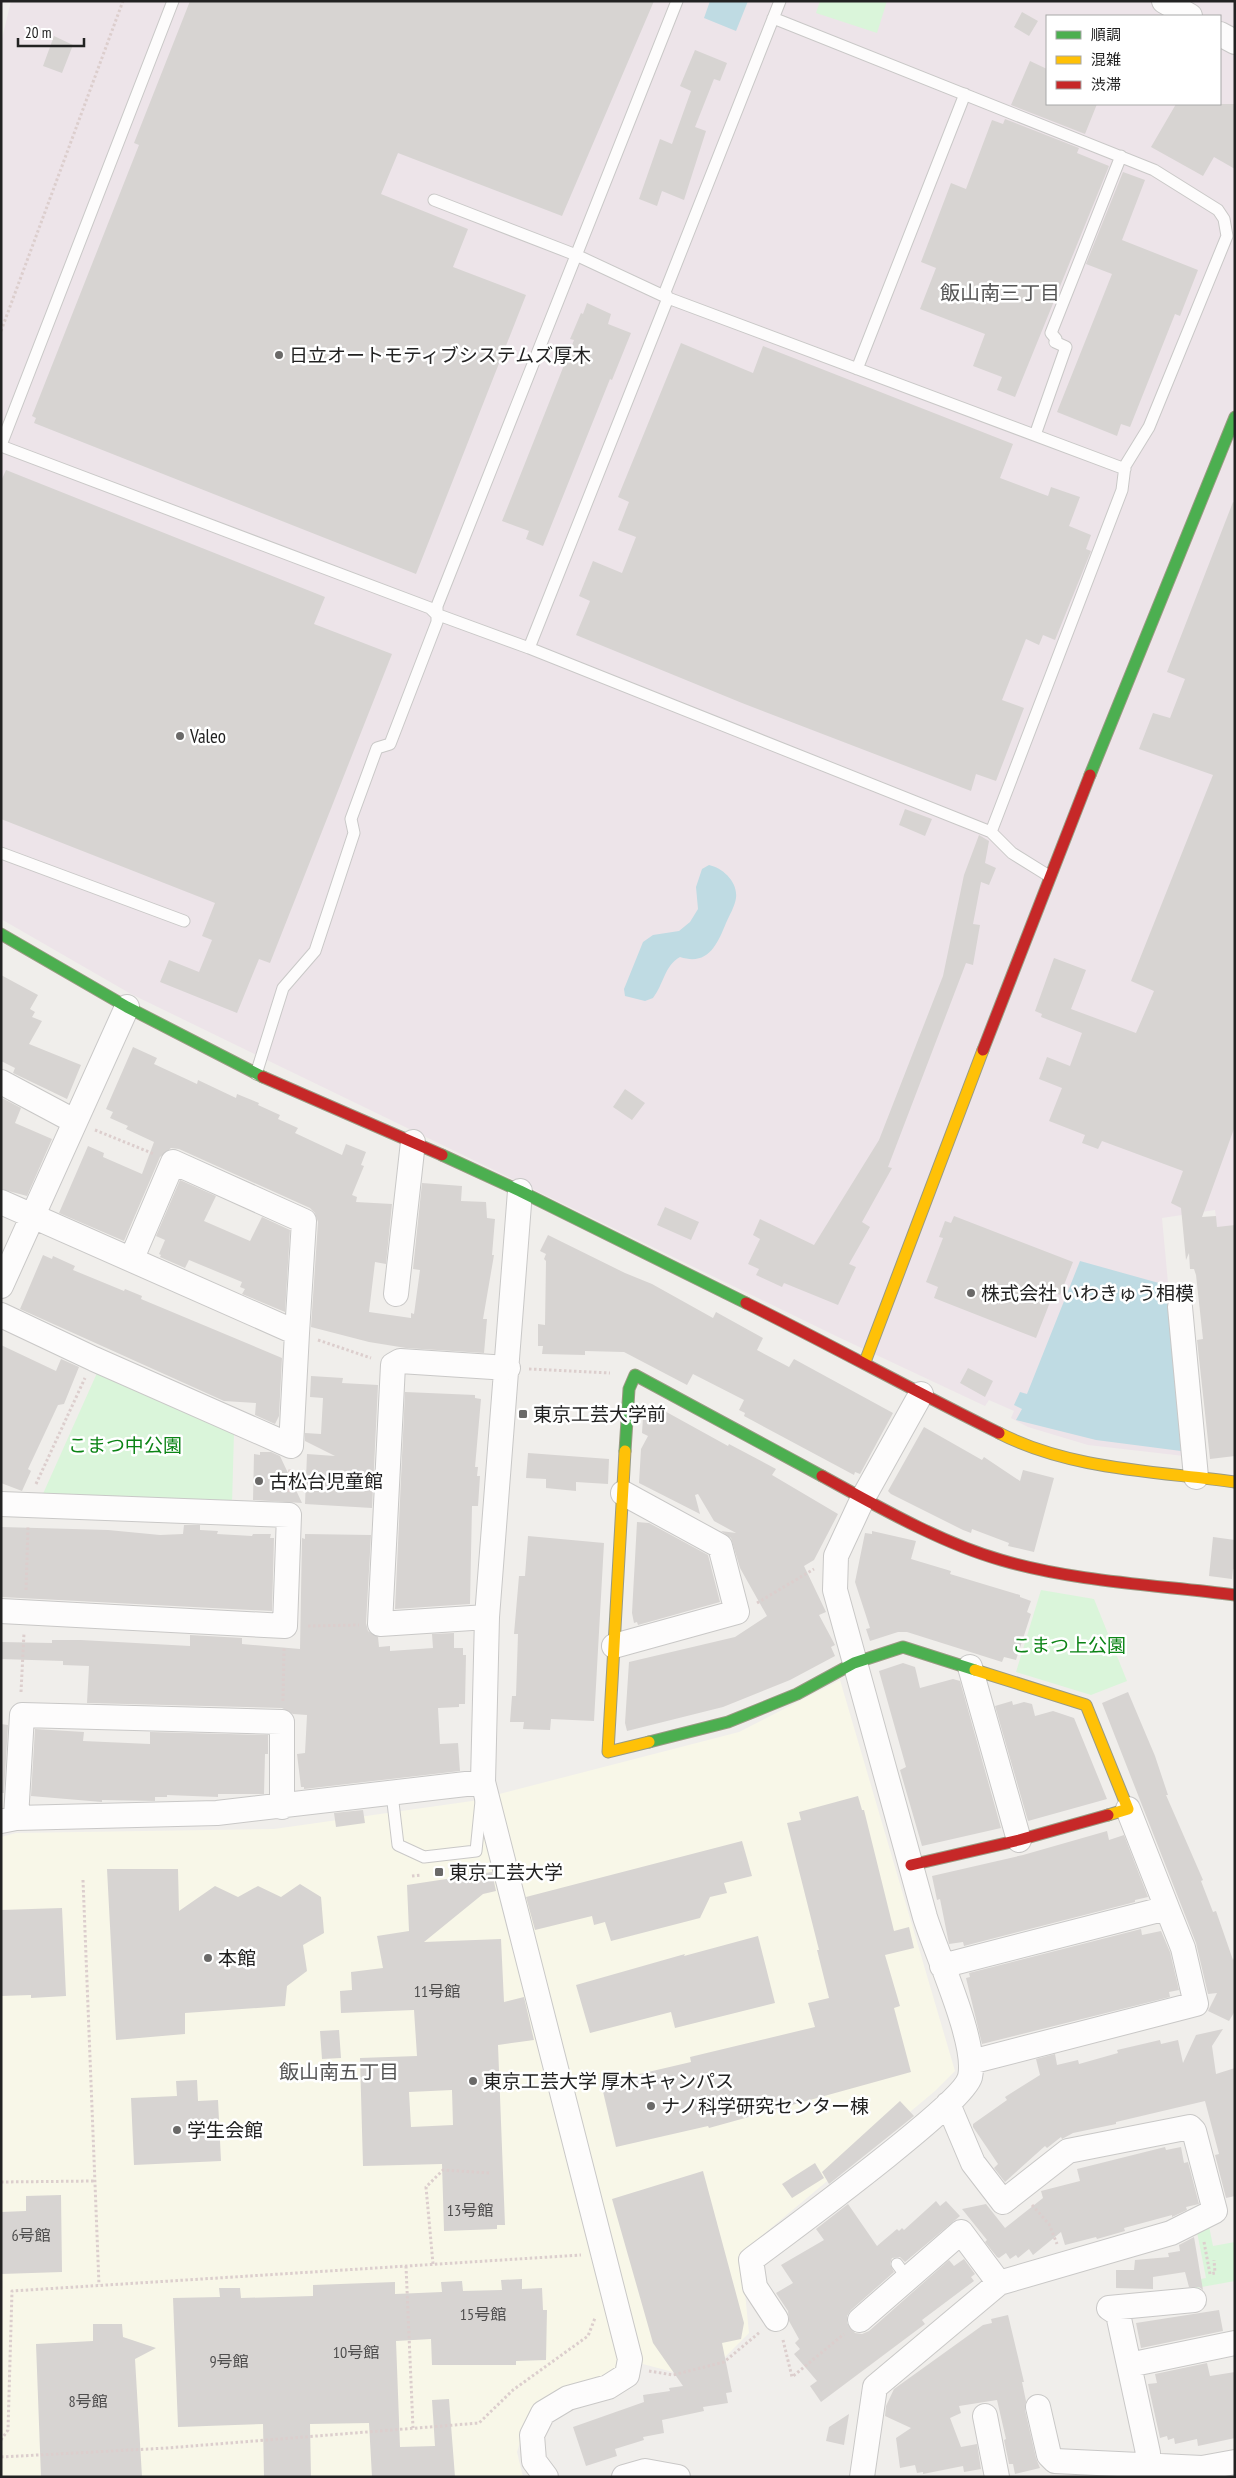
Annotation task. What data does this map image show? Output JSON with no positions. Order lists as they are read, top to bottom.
{
  "districts": ["飯山南三丁目", "飯山南五丁目"],
  "parks": ["こまつ中公園", "こまつ上公園"],
  "places": {
    "other": [
      "日立オートモティブシステムズ厚木",
      "Valeo",
      "株式会社 いわきゅう相模",
      "古松台児童館",
      "本館",
      "東京工芸大学 厚木キャンパス",
      "ナノ科学研究センター棟",
      "学生会館"
    ],
    "transit": ["東京工芸大学前", "東京工芸大学"]
  },
  "house_numbers": [
    "11号館",
    "13号館",
    "6号館",
    "15号館",
    "10号館",
    "9号館",
    "8号館"
  ],
  "legend": ["順調", "混雑", "渋滞"],
  "scale_bar": "20 m"
}
